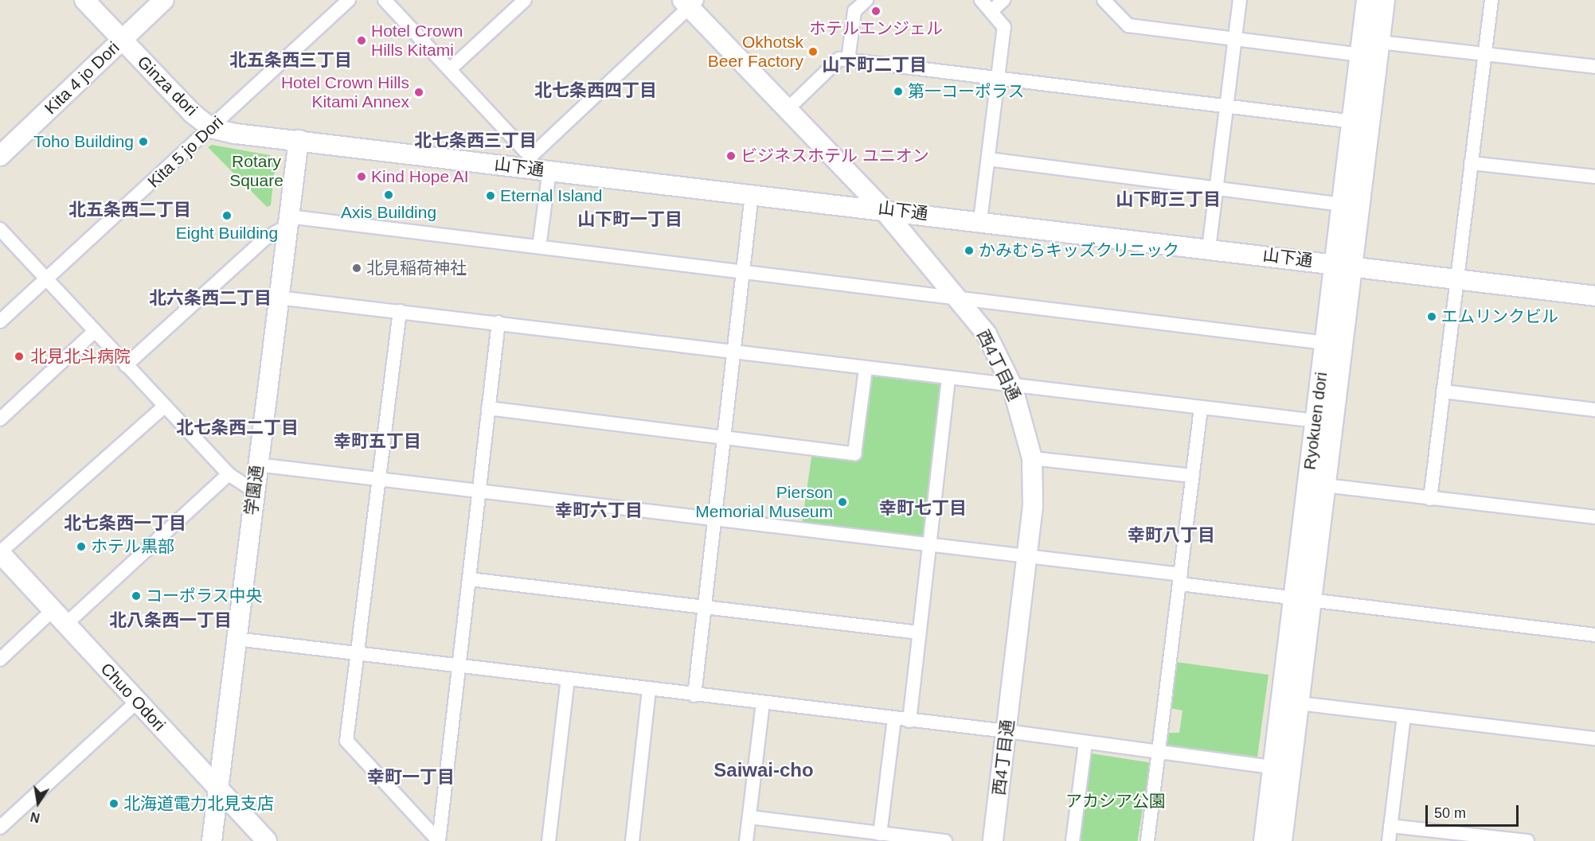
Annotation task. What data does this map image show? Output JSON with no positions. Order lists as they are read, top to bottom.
{
  "streets": {
    "street": [
      "Kita 4 jo Dori",
      "Ginza dori",
      "Kita 5 jo Dori",
      "山下通",
      "西4丁目通",
      "Ryokuen dori",
      "学園通",
      "Chuo Odori"
    ]
  },
  "crossings": [
    ["Kita 4 jo Dori", "Ginza dori"],
    ["Ginza dori", "Kita 5 jo Dori"],
    ["Ginza dori", "山下通"],
    ["Kita 5 jo Dori", "山下通"],
    ["山下通", "西4丁目通"],
    ["山下通", "Ryokuen dori"],
    ["山下通", "学園通"],
    ["学園通", "Chuo Odori"]
  ],
  "districts": [
    "北五条西三丁目",
    "山下町二丁目",
    "北七条西四丁目",
    "北七条西三丁目",
    "山下町三丁目",
    "北五条西二丁目",
    "山下町一丁目",
    "北六条西二丁目",
    "北七条西二丁目",
    "幸町五丁目",
    "幸町七丁目",
    "幸町六丁目",
    "北七条西一丁目",
    "幸町八丁目",
    "北八条西一丁目",
    "Saiwai-cho",
    "幸町一丁目"
  ],
  "parks": ["Rotary Square", "アカシア公園"],
  "places": [
    "ホテルエンジェル",
    "Hotel Crown Hills Kitami",
    "Okhotsk Beer Factory",
    "第一コーポラス",
    "Hotel Crown Hills Kitami Annex",
    "Toho Building",
    "ビジネスホテル ユニオン",
    "Kind Hope AI",
    "Axis Building",
    "Eternal Island",
    "Eight Building",
    "かみむらキッズクリニック",
    "北見稲荷神社",
    "エムリンクビル",
    "北見北斗病院",
    "Pierson Memorial Museum",
    "ホテル黒部",
    "コーポラス中央",
    "北海道電力北見支店"
  ],
  "scale_bar": "50 m",
  "north": "bottom"
}
